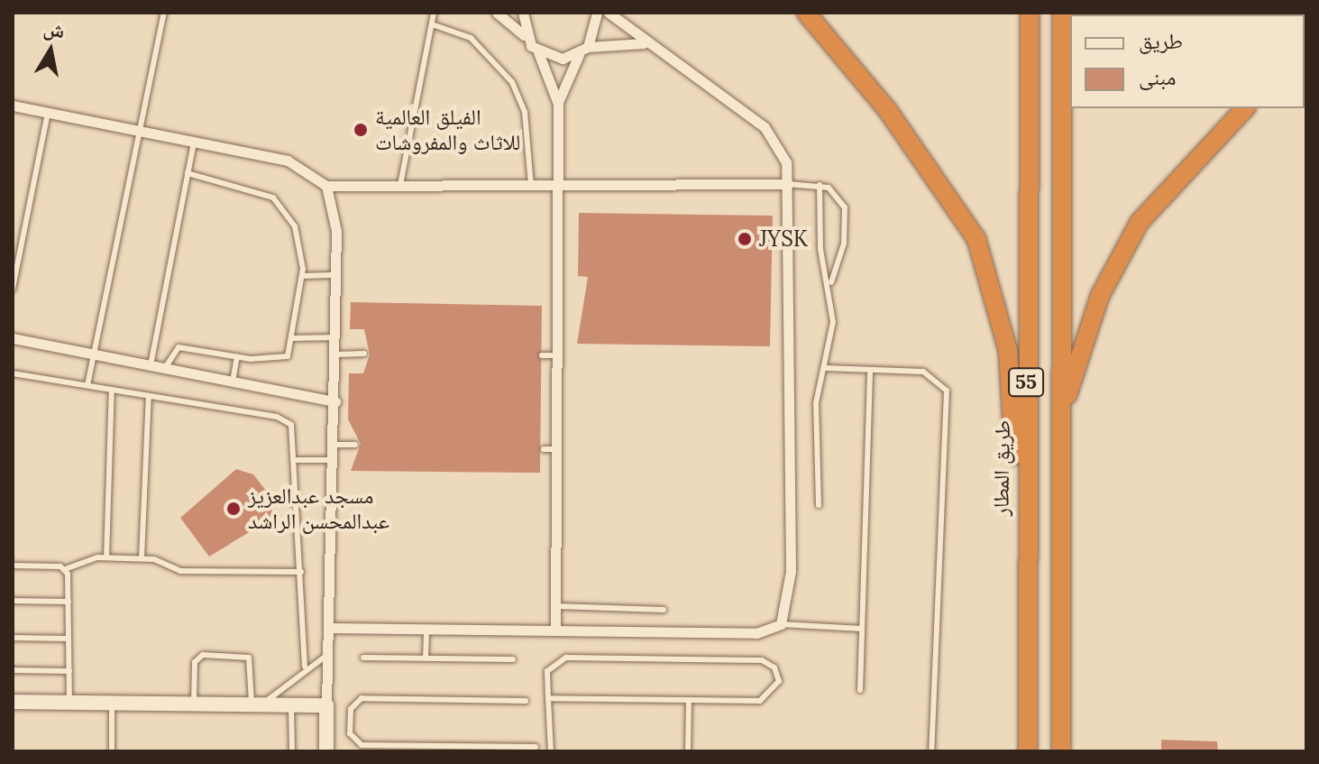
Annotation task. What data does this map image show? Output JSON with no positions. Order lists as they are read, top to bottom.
{
  "streets": {
    "highway": ["55", "طريق المطار"]
  },
  "places": ["الفيلق العالمية للاثاث والمفروشات", "JYSK", "مسجد عبدالعزيز عبدالمحسن الراشد"],
  "legend": ["طريق", "مبنى"],
  "north": "top"
}
